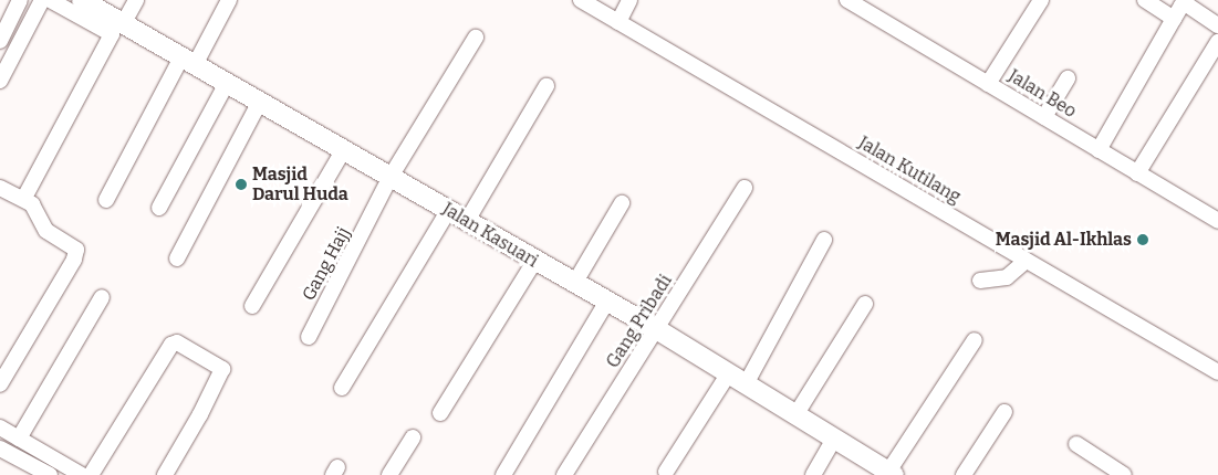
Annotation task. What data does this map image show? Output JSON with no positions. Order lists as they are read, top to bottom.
{
  "streets": {
    "street": [
      "Jalan Beo",
      "Jalan Kutilang",
      "Jalan Kasuari",
      "Gang Hajj",
      "Gang Pribadi"
    ]
  },
  "crossings": [
    ["Jalan Kasuari", "Gang Hajj"],
    ["Jalan Kasuari", "Gang Pribadi"]
  ],
  "places": ["Masjid Darul Huda", "Masjid Al-Ikhlas"]
}
